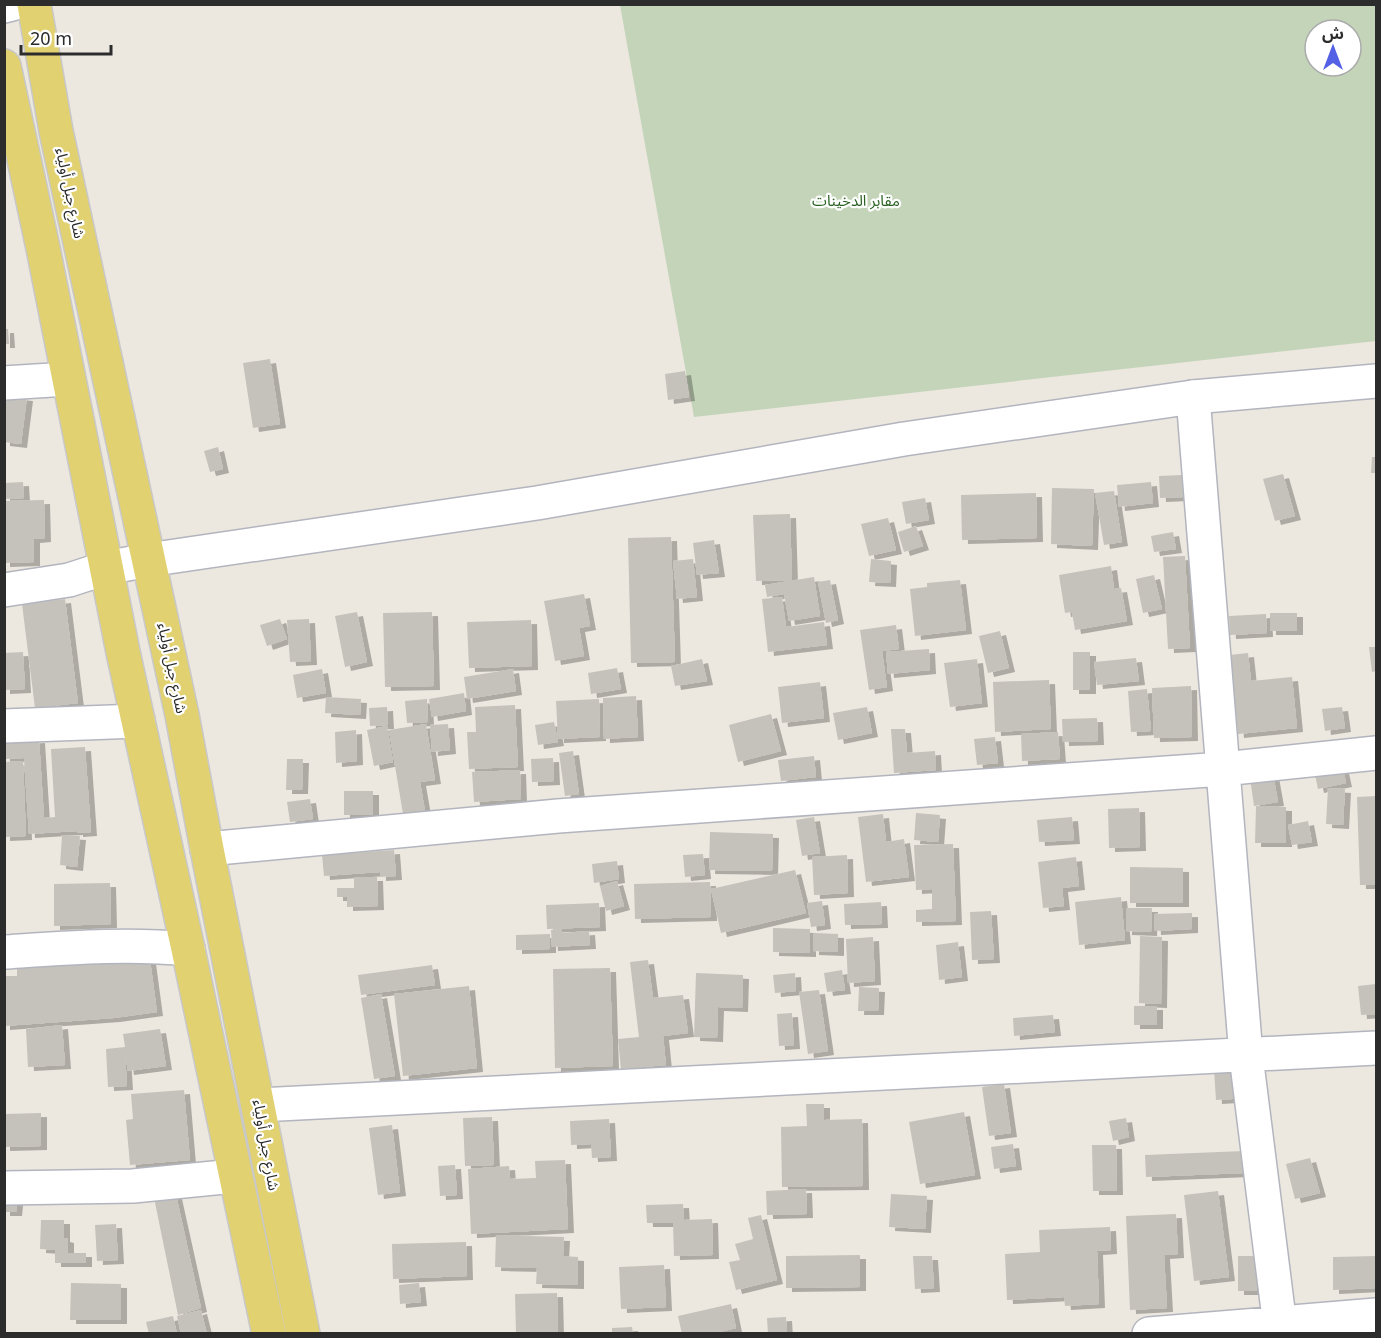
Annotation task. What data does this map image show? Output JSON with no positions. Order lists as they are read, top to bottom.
{
  "streets": {
    "main road": ["شارع جبل أولياء"]
  },
  "parks": ["مقابر الدخينات"],
  "scale_bar": "20 m",
  "north": "top"
}
